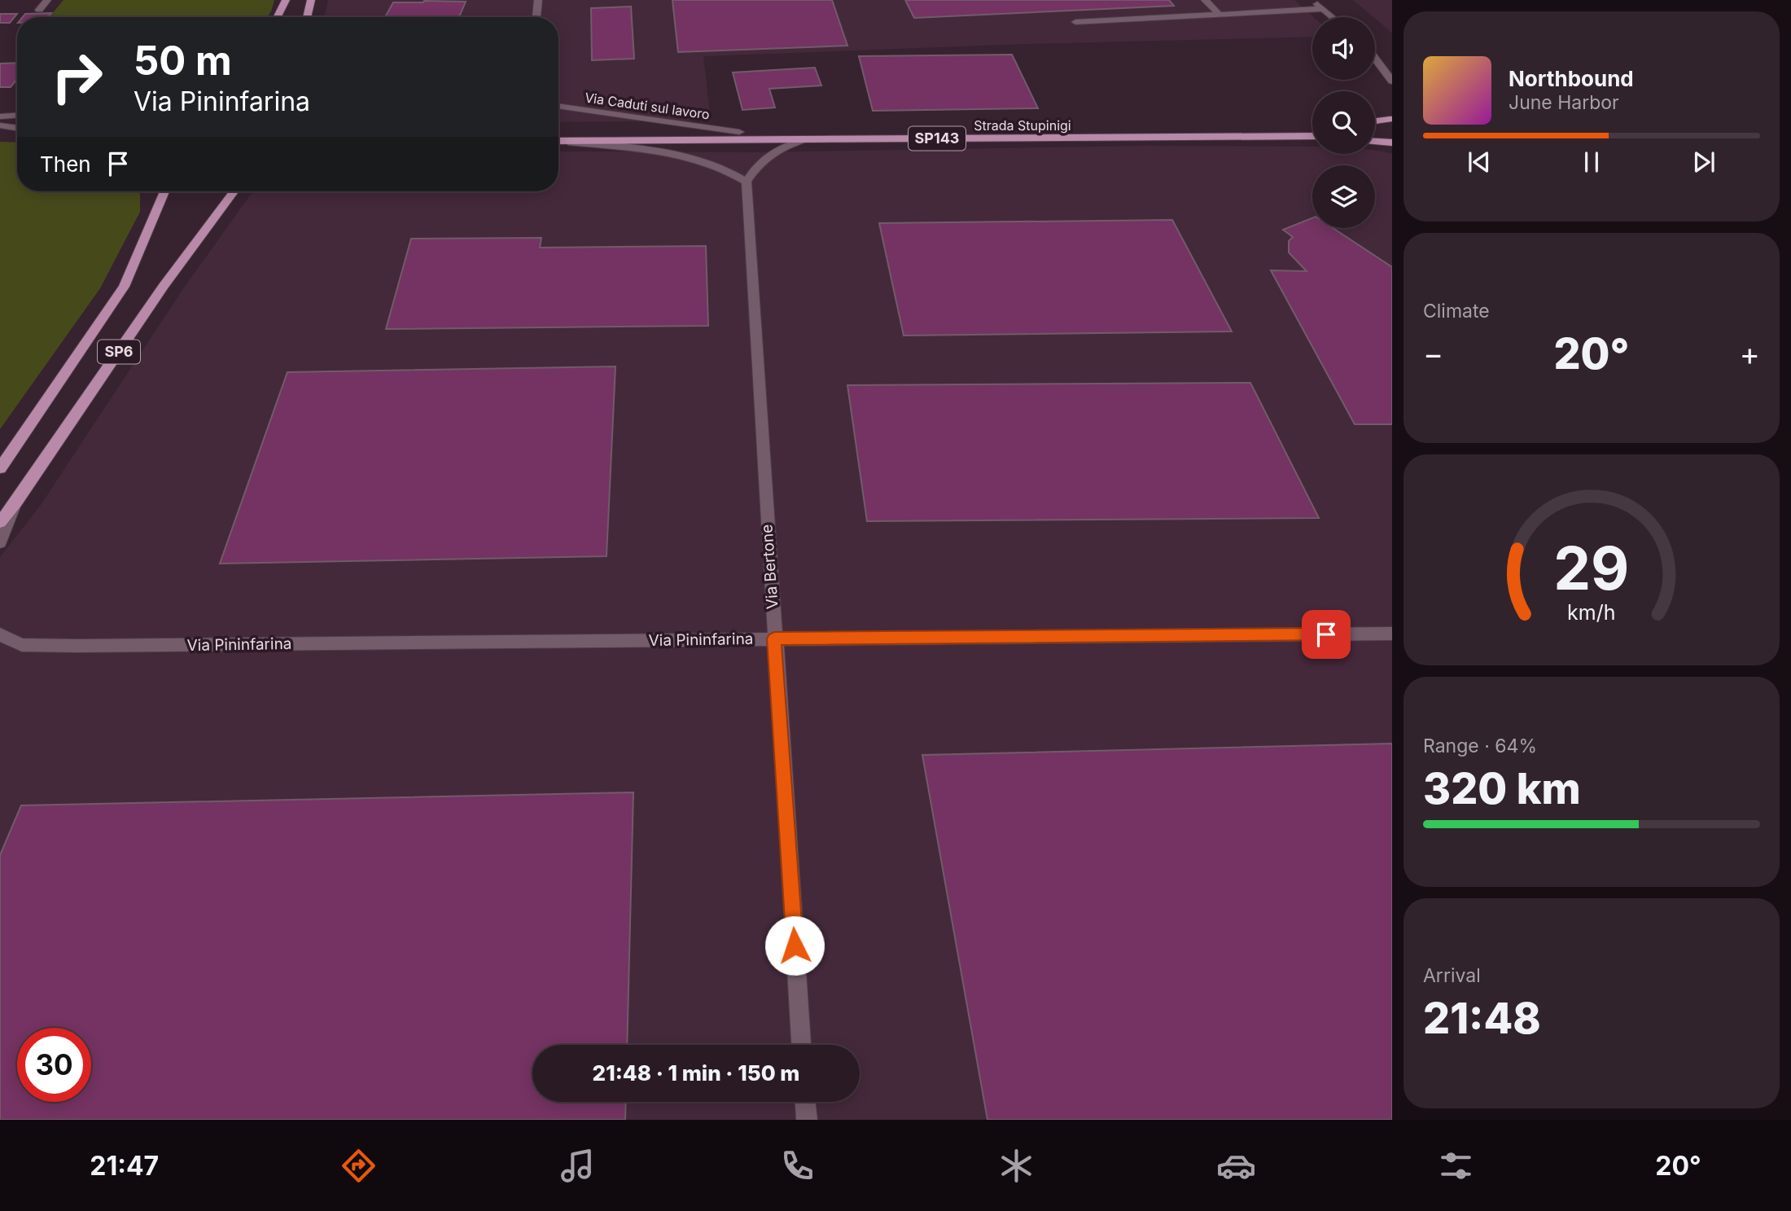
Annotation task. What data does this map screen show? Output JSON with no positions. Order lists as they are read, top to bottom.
{
  "streets": {
    "main road": ["Strada Stupinigi", "SP143", "SP6"],
    "street": ["Via Caduti sul lavoro", "Via Bertone", "Via Pininfarina"]
  },
  "crossings": [
    ["Via Caduti sul lavoro", "Strada Stupinigi"],
    ["Via Bertone", "Via Pininfarina"]
  ],
  "page": {
    "turn": ["50 m", "Via Pininfarina"],
    "song": ["Northbound", "June Harbor"],
    "then": "Then",
    "tile": [
      "Climate",
      ["Range · 64%", "320 km"],
      ["Arrival", "21:48"]
    ],
    "heat": ["−", "20°", "+"],
    "limit": "30",
    "trip": "21:48 · 1 min · 150 m",
    "tabs": ["21:47", "20°"],
    "gauge": ["29", "km/h"]
  }
}
